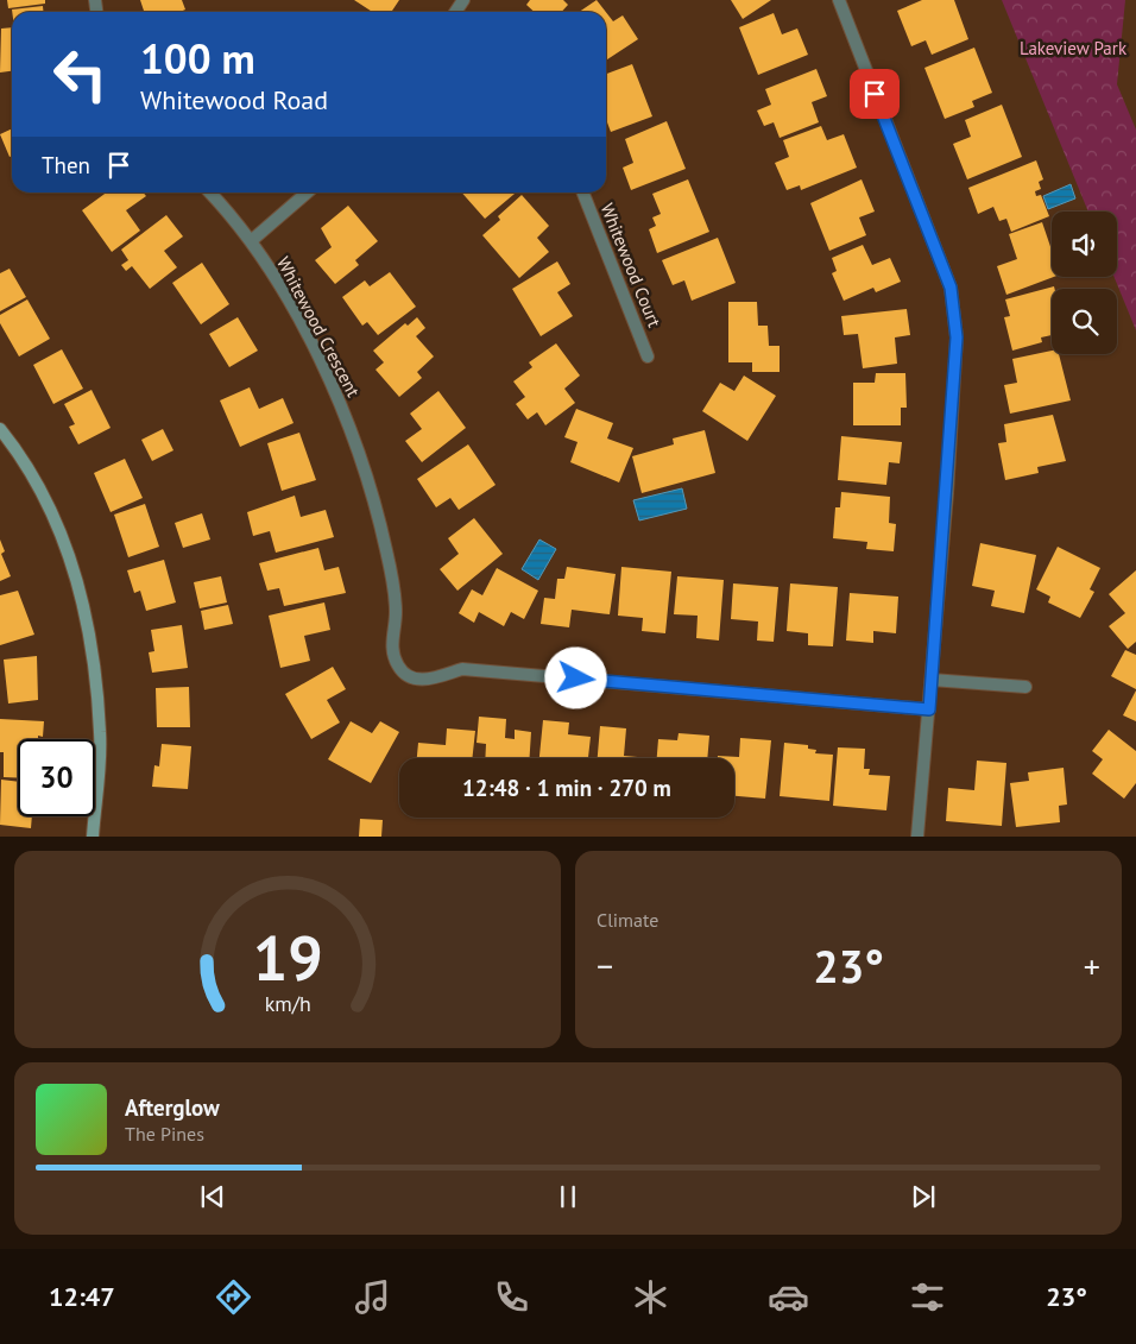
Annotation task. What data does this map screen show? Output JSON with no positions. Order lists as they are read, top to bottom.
{
  "streets": {
    "street": ["Whitewood Court", "Whitewood Crescent"]
  },
  "parks": ["Lakeview Park"],
  "page": {
    "turn": ["100 m", "Whitewood Road"],
    "then": "Then",
    "limit": "30",
    "trip": "12:48 · 1 min · 270 m",
    "tile": "Climate",
    "heat": ["−", "23°", "+"],
    "song": ["Afterglow", "The Pines"],
    "tabs": ["12:47", "23°"],
    "gauge": ["19", "km/h"]
  }
}
